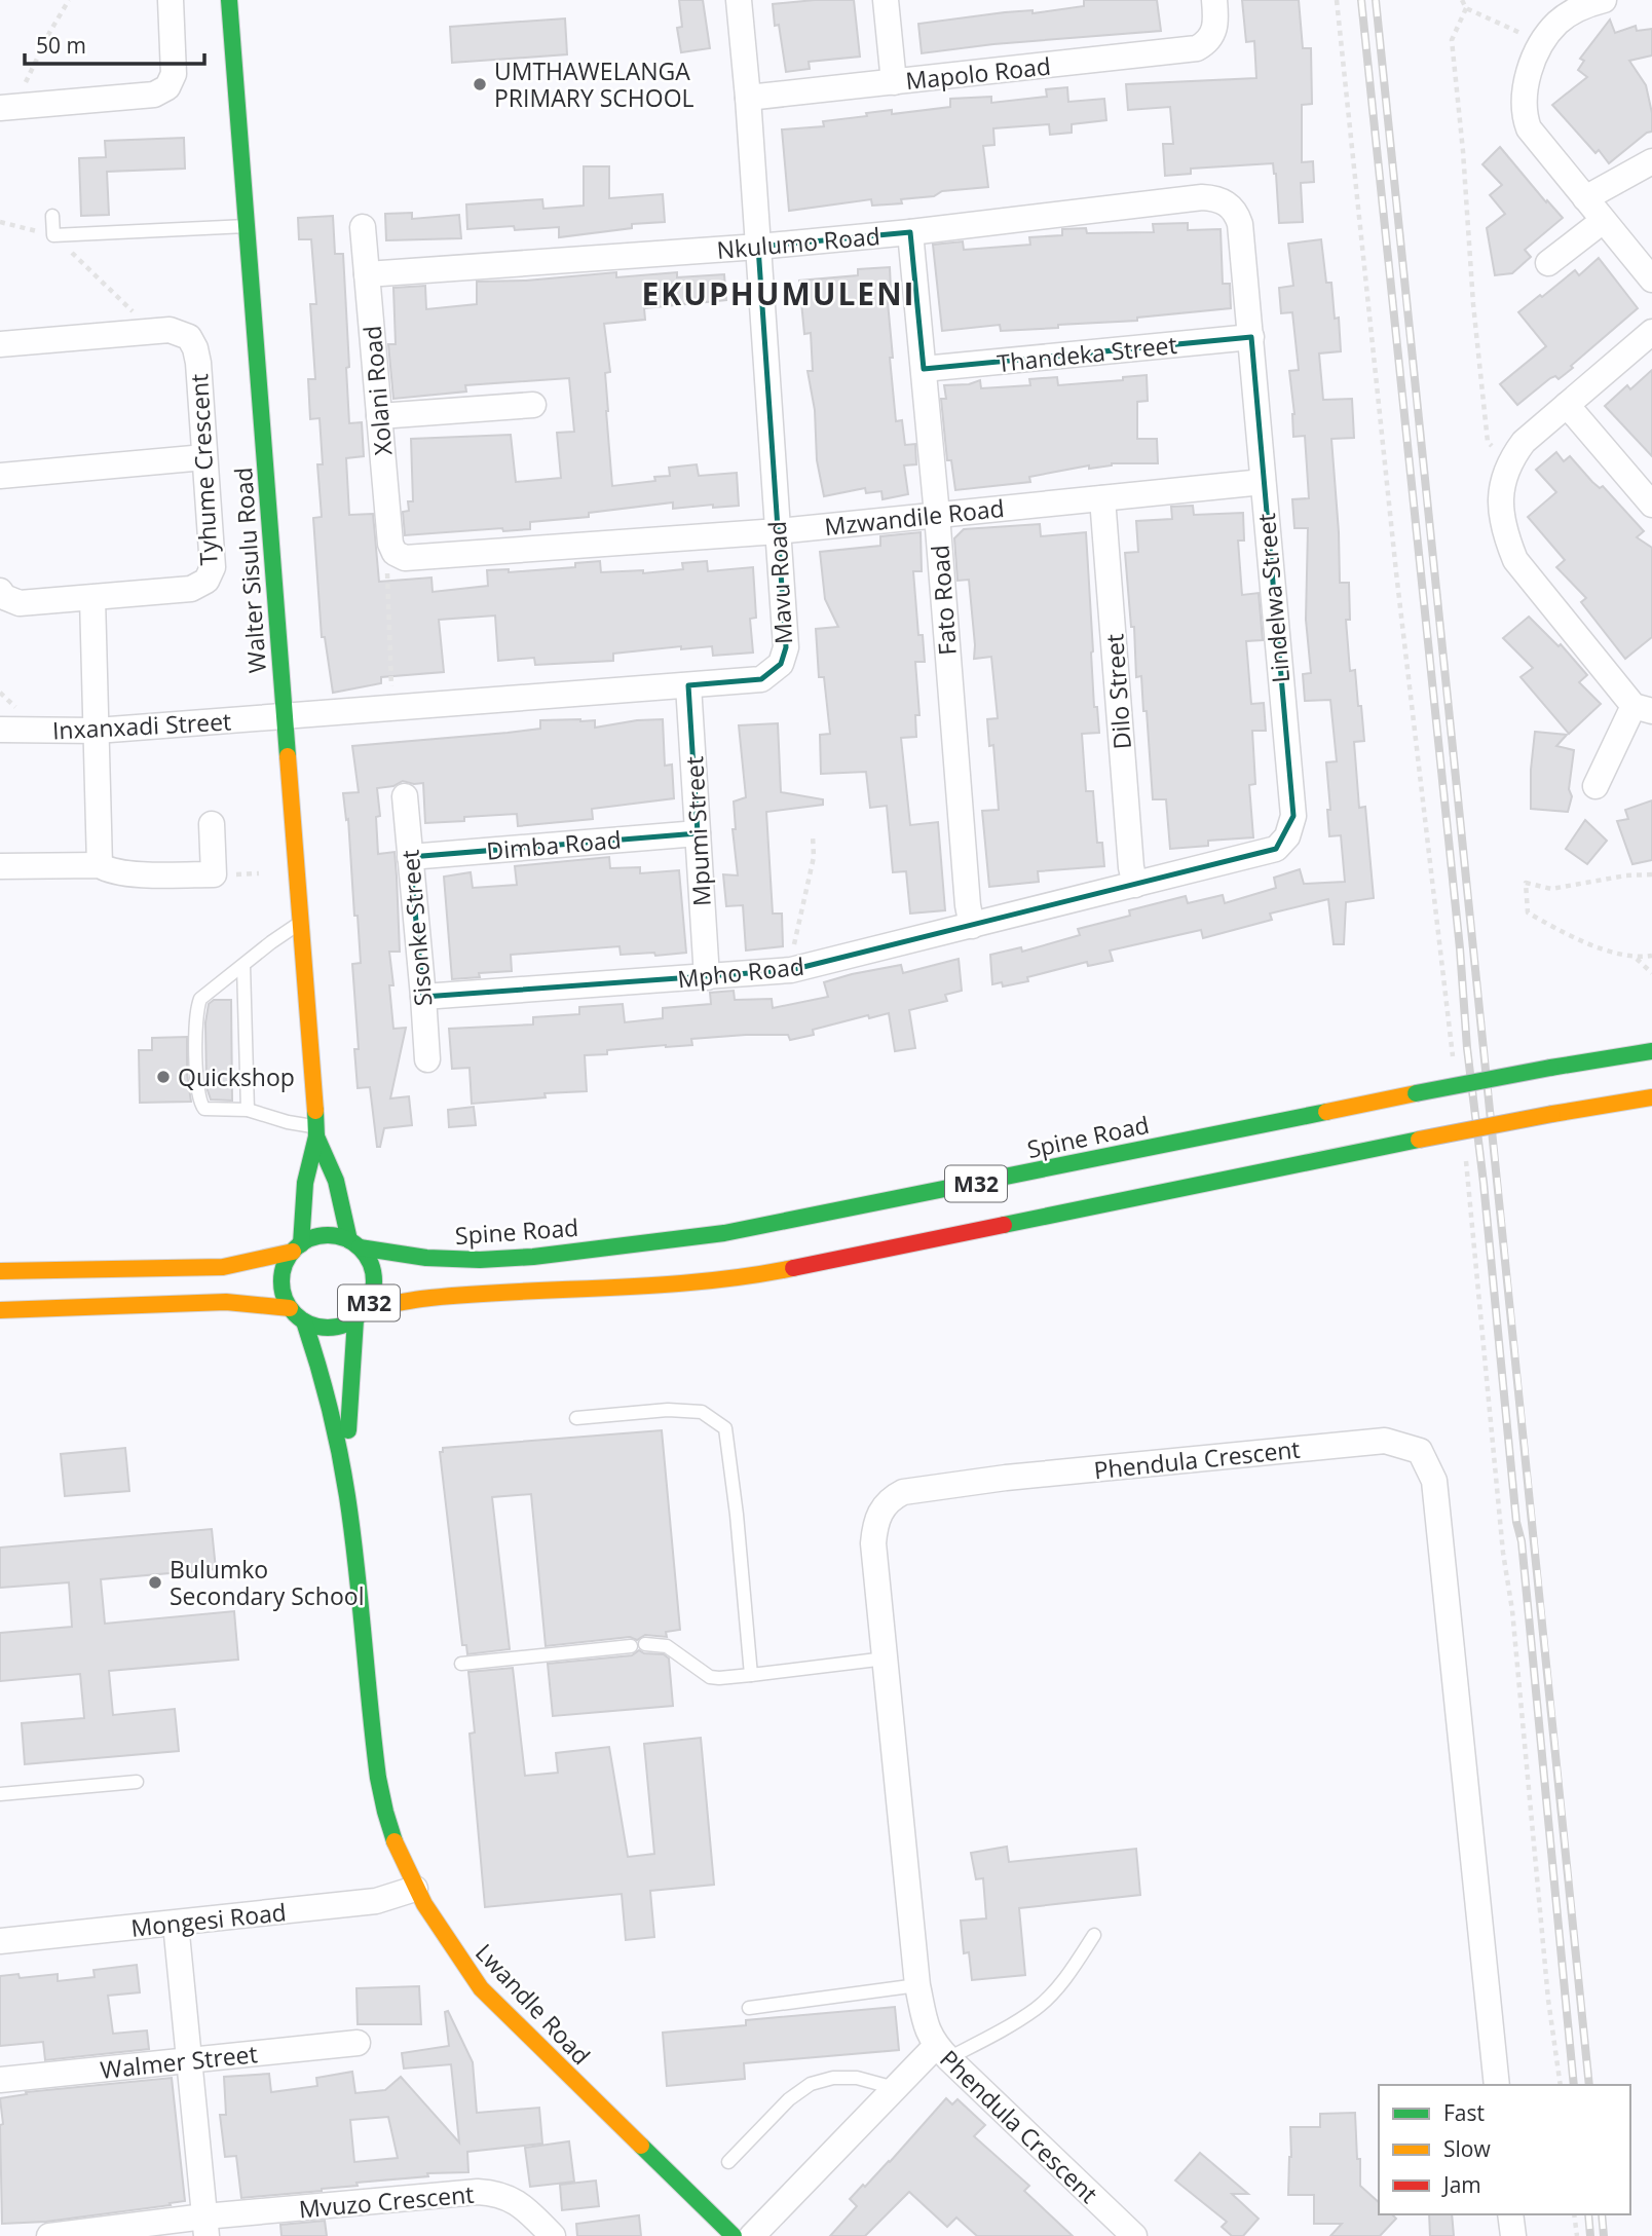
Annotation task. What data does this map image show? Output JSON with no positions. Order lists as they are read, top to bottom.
{
  "streets": {
    "main road": [
      "Walter Sisulu Road",
      "Spine Road",
      "M32",
      "Lwandle Road"
    ],
    "street": [
      "Mapolo Road",
      "Nkulumo Road",
      "Thandeka Street",
      "Xolani Road",
      "Tyhume Crescent",
      "Mzwandile Road",
      "Mavu Road",
      "Lindelwa Street",
      "Fato Road",
      "Dilo Street",
      "Inxanxadi Street",
      "Mpumi Street",
      "Dimba Road",
      "Sisonke Street",
      "Mpho Road",
      "Phendula Crescent",
      "Mongesi Road",
      "Walmer Street",
      "Mvuzo Crescent"
    ]
  },
  "crossings": [
    ["Mapolo Road", "Mavu Road"],
    ["Nkulumo Road", "Xolani Road"],
    ["Nkulumo Road", "Mavu Road"],
    ["Nkulumo Road", "Lindelwa Street"],
    ["Nkulumo Road", "Fato Road"],
    ["Thandeka Street", "Lindelwa Street"],
    ["Thandeka Street", "Fato Road"],
    ["Xolani Road", "Mzwandile Road"],
    ["Mzwandile Road", "Mavu Road"],
    ["Mzwandile Road", "Lindelwa Street"],
    ["Mzwandile Road", "Fato Road"],
    ["Mzwandile Road", "Dilo Street"],
    ["Walter Sisulu Road", "Mavu Road"],
    ["Walter Sisulu Road", "Inxanxadi Street"],
    ["Walter Sisulu Road", "Spine Road"],
    ["Walter Sisulu Road", "M32"],
    ["Walter Sisulu Road", "Lwandle Road"],
    ["Mavu Road", "Inxanxadi Street"],
    ["Mavu Road", "Mpumi Street"],
    ["Lindelwa Street", "Dilo Street"],
    ["Lindelwa Street", "Mpho Road"],
    ["Fato Road", "Mpho Road"],
    ["Dilo Street", "Mpho Road"],
    ["Mpumi Street", "Dimba Road"],
    ["Mpumi Street", "Mpho Road"],
    ["Dimba Road", "Sisonke Street"],
    ["Sisonke Street", "Mpho Road"],
    ["Spine Road", "M32"],
    ["Spine Road", "Lwandle Road"],
    ["M32", "Lwandle Road"],
    ["Mongesi Road", "Lwandle Road"]
  ],
  "districts": ["EKUPHUMULENI"],
  "places": ["UMTHAWELANGA PRIMARY SCHOOL", "Quickshop", "Bulumko Secondary School"],
  "legend": ["Fast", "Slow", "Jam"],
  "scale_bar": "50 m"
}
